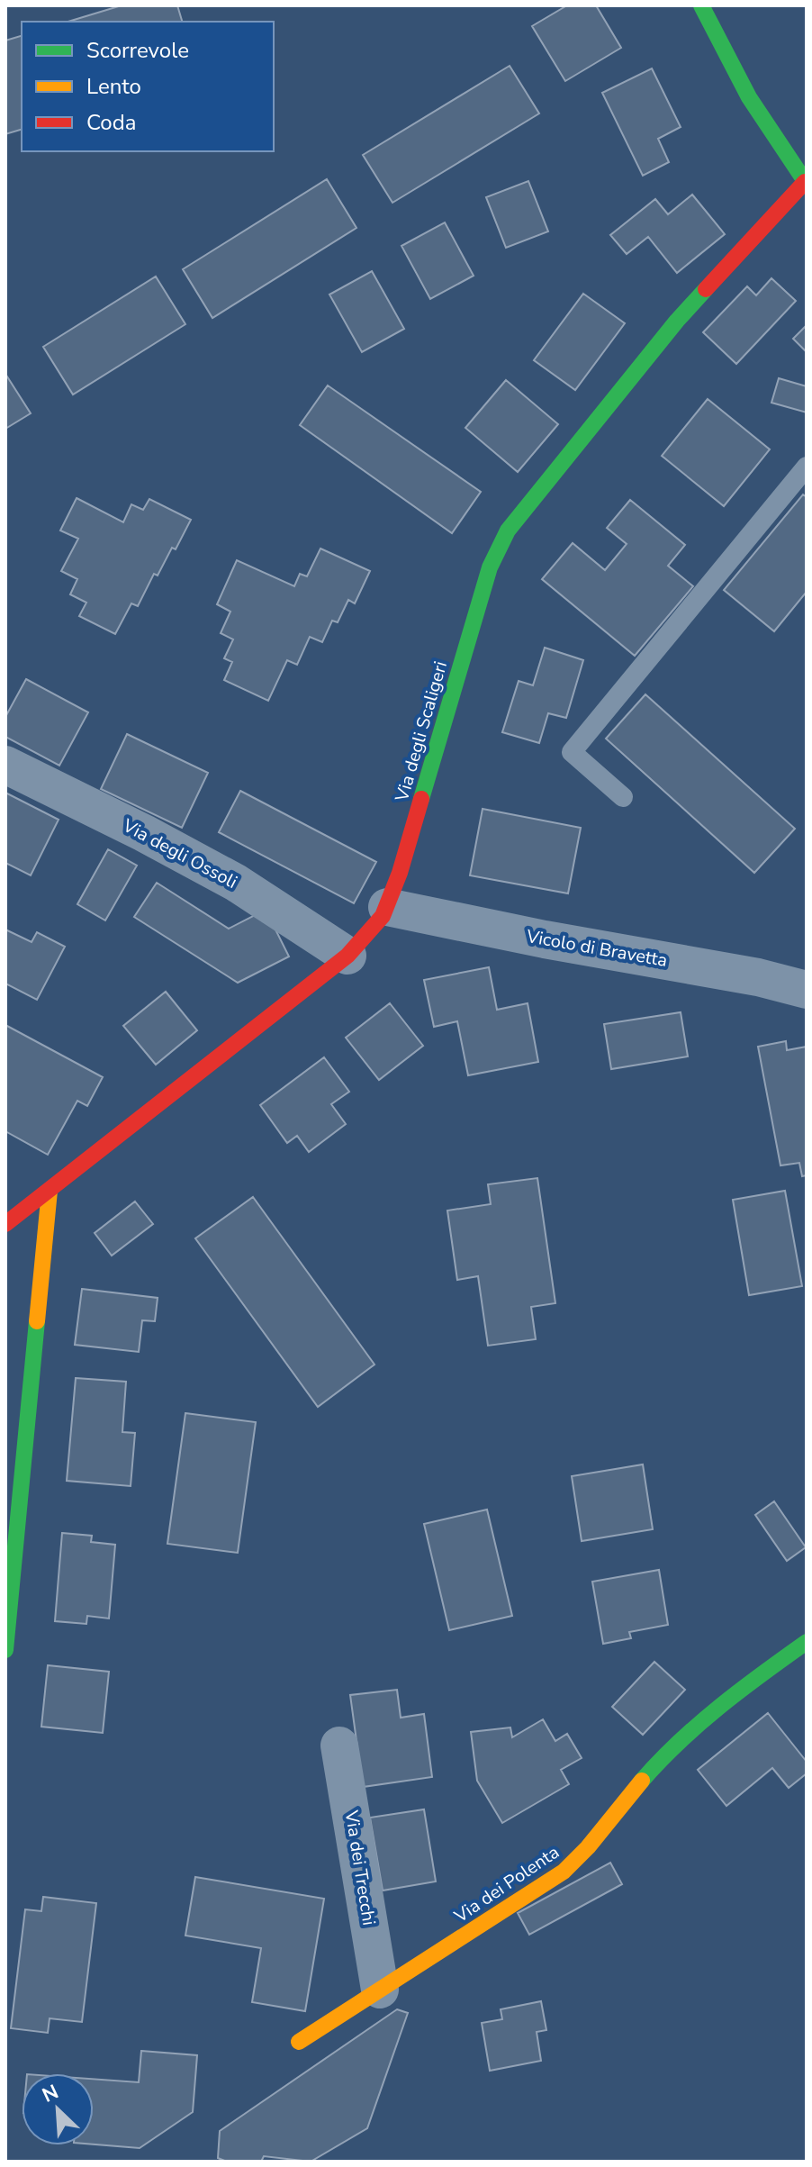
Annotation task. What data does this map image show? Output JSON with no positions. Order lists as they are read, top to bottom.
{
  "streets": {
    "street": [
      "Via degli Scaligeri",
      "Via degli Ossoli",
      "Vicolo di Bravetta",
      "Via dei Trecchi",
      "Via dei Polenta"
    ]
  },
  "crossings": [
    ["Via degli Scaligeri", "Via degli Ossoli"],
    ["Via degli Scaligeri", "Vicolo di Bravetta"],
    ["Via dei Trecchi", "Via dei Polenta"]
  ],
  "legend": ["Scorrevole", "Lento", "Coda"],
  "north": "top left"
}
